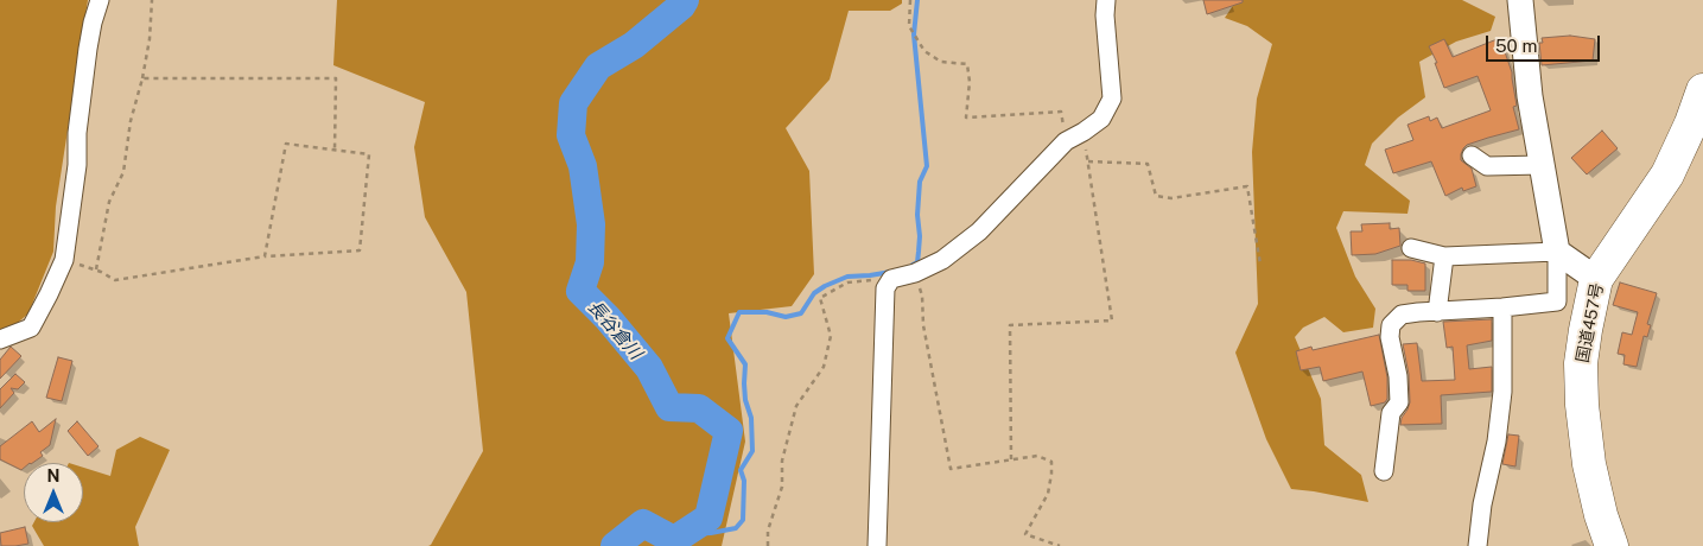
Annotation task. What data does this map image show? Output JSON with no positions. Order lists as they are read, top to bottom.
{
  "streets": {
    "highway": ["国道457号"]
  },
  "water": ["長谷倉川"],
  "scale_bar": "50 m",
  "north": "top"
}
